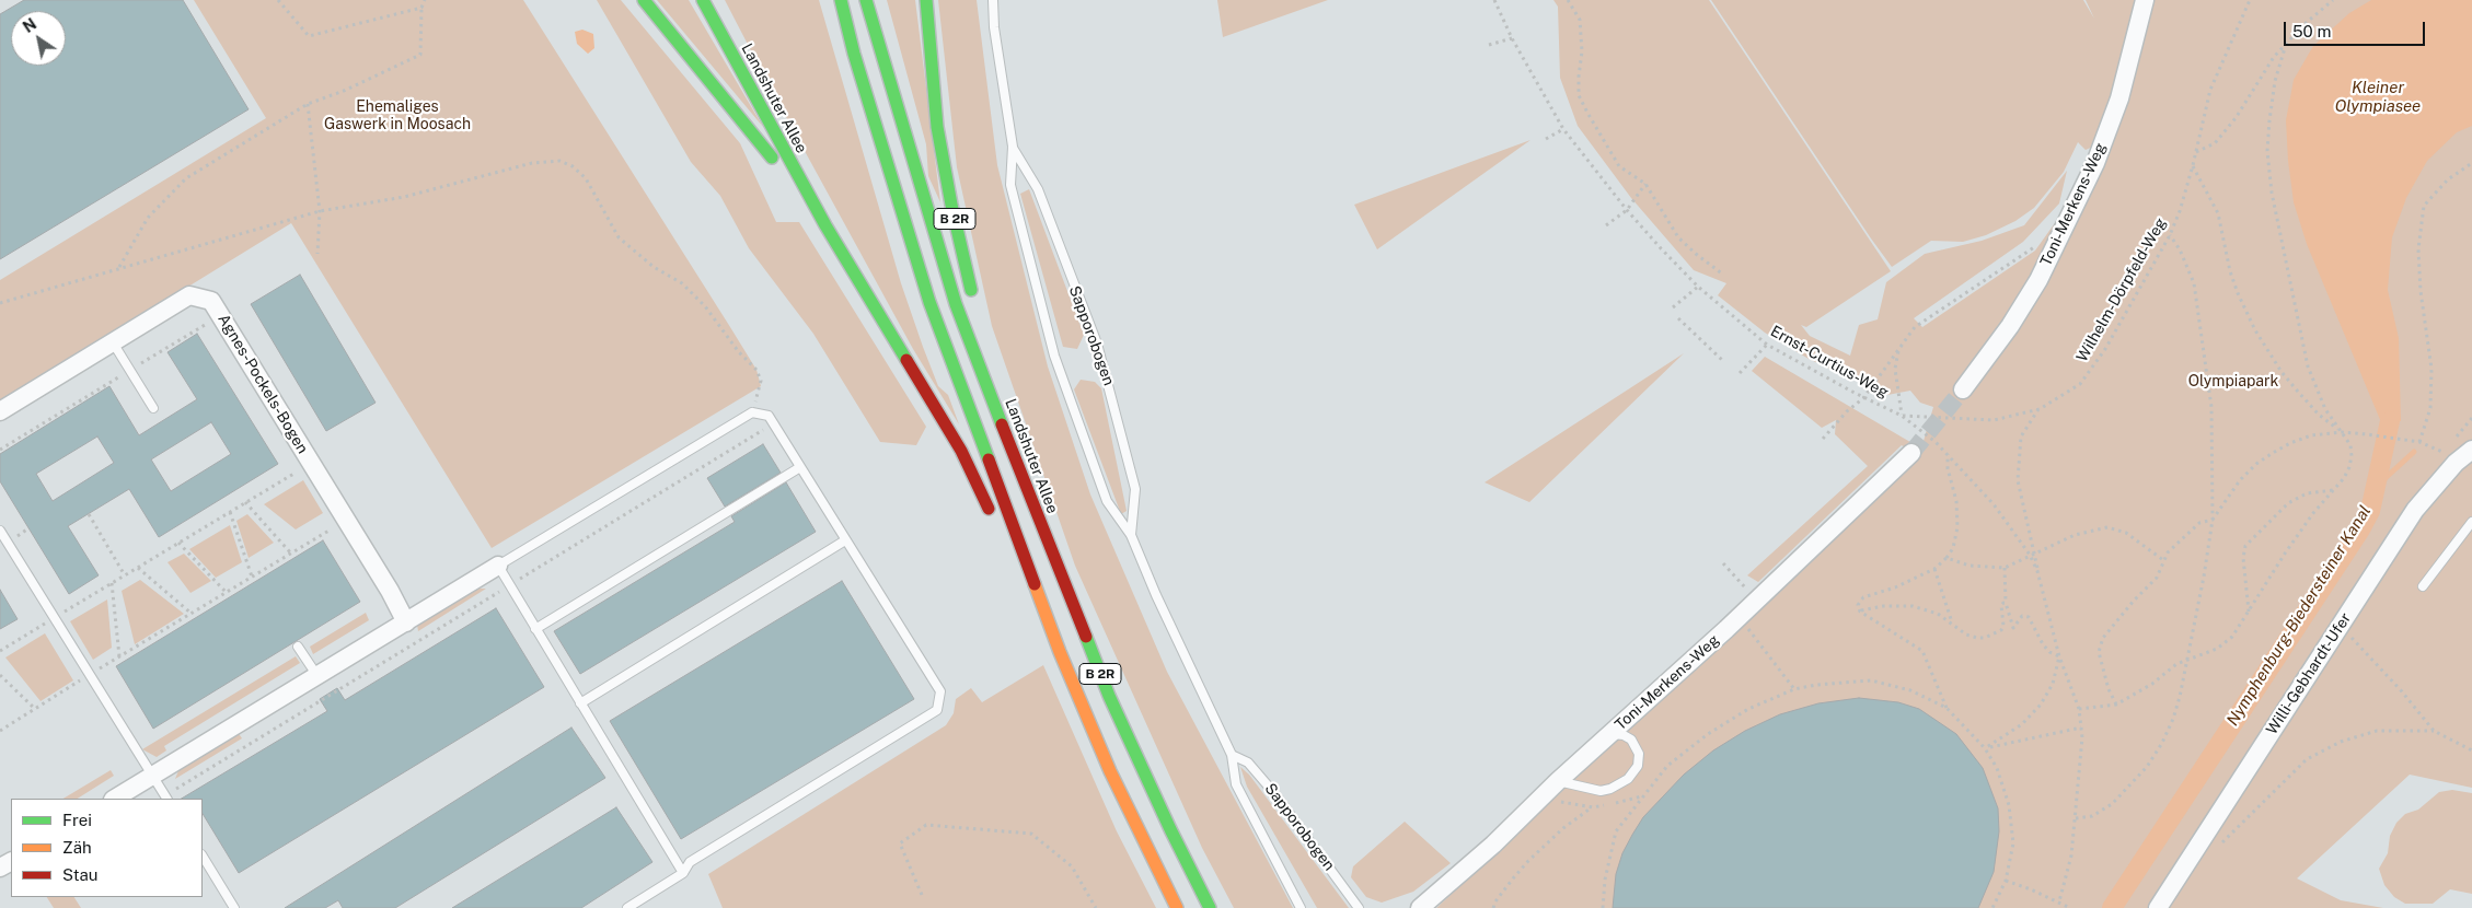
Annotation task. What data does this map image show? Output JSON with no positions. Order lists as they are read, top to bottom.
{
  "streets": {
    "highway": ["Landshuter Allee", "B 2R"],
    "street": ["Toni-Merkens-Weg", "Agnes-Pockels-Bogen", "Willi-Gebhardt-Ufer"],
    "lane": ["Sapporobogen"],
    "path": ["Wilhelm-Dörpfeld-Weg", "Ernst-Curtius-Weg"]
  },
  "crossings": [
    ["Landshuter Allee", "B 2R"],
    ["Wilhelm-Dörpfeld-Weg", "Ernst-Curtius-Weg"]
  ],
  "water": ["Kleiner Olympiasee", "Nymphenburg-Biedersteiner Kanal"],
  "parks": ["Ehemaliges Gaswerk in Moosach", "Olympiapark"],
  "legend": ["Frei", "Zäh", "Stau"],
  "scale_bar": "50 m",
  "north": "top left"
}
